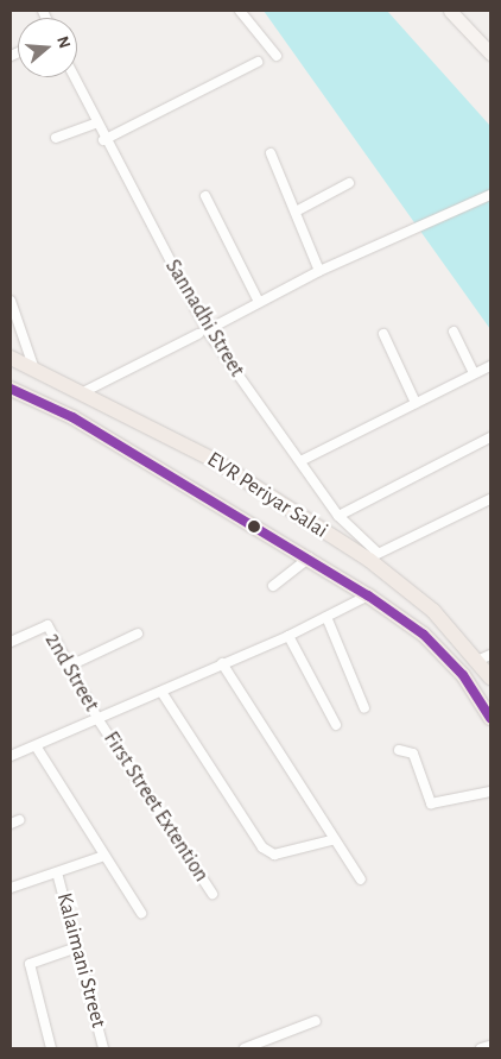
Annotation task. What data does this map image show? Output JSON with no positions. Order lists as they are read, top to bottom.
{
  "streets": {
    "main road": ["EVR Periyar Salai"],
    "street": [
      "Sannadhi Street",
      "2nd Street",
      "First Street Extention",
      "Kalaimani Street"
    ]
  },
  "crossings": [
    ["Sannadhi Street", "EVR Periyar Salai"],
    ["2nd Street", "First Street Extention"]
  ],
  "north": "right"
}
